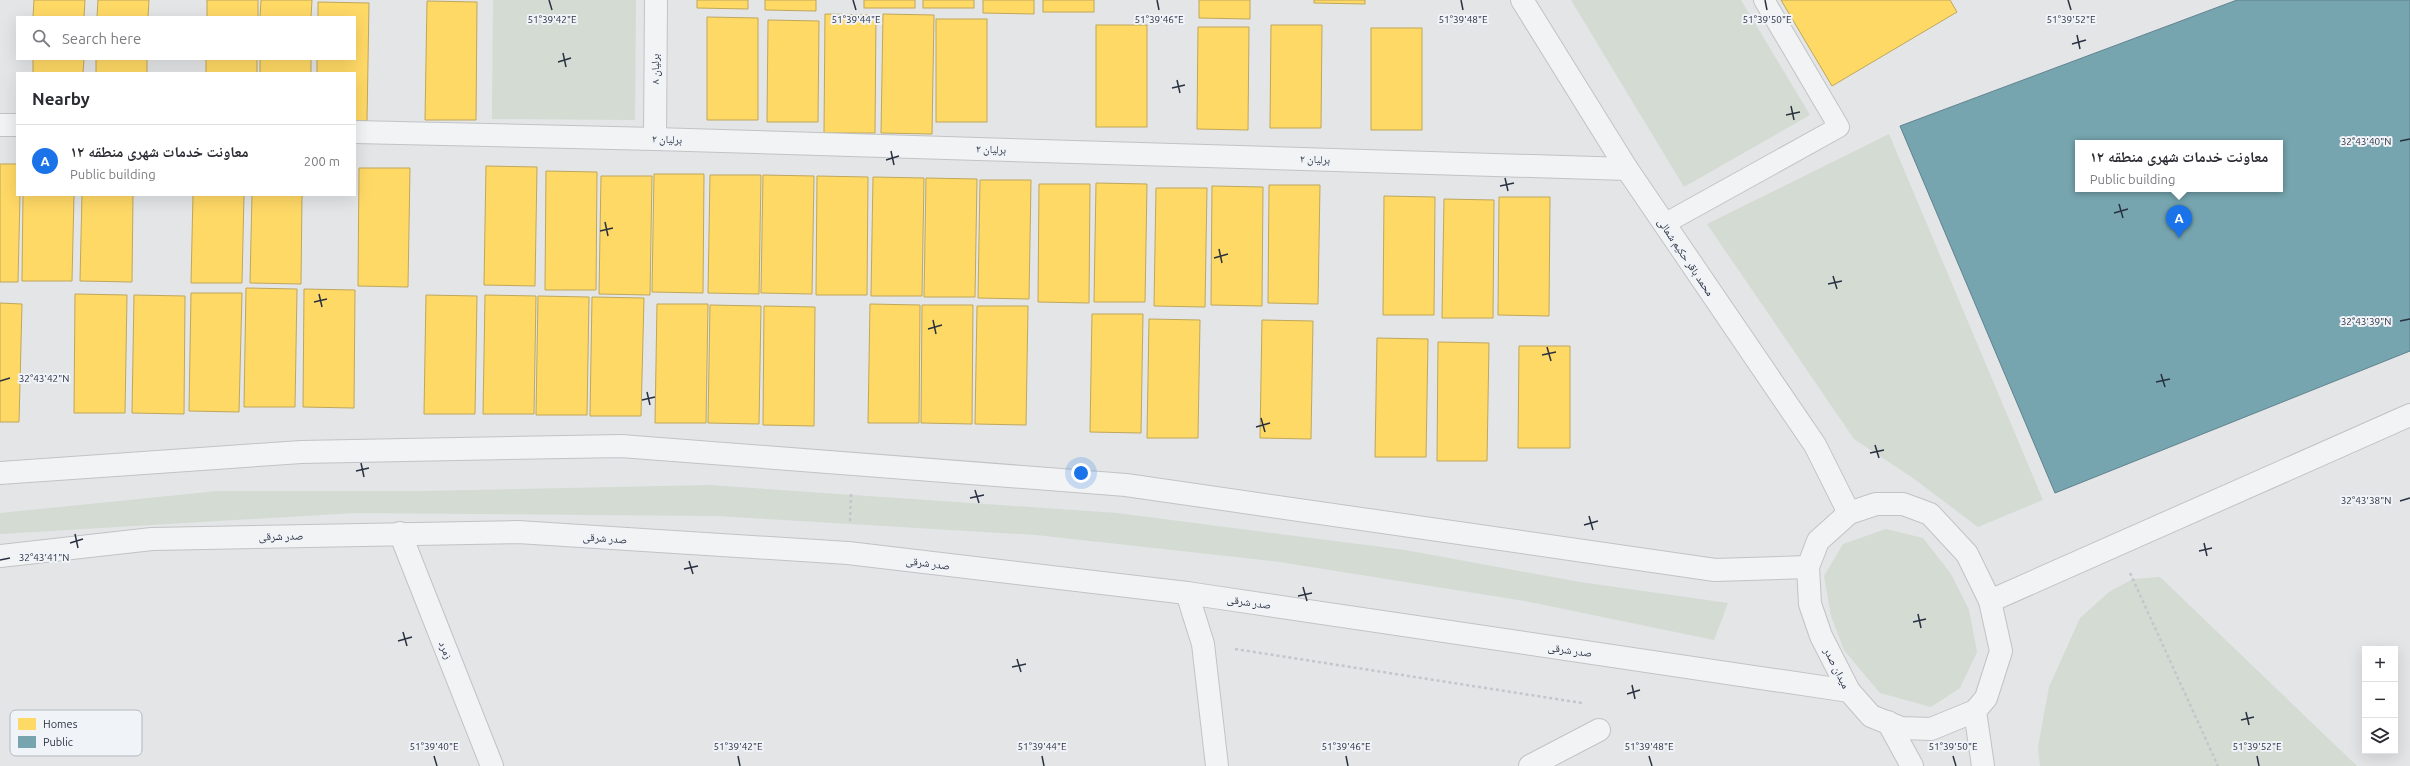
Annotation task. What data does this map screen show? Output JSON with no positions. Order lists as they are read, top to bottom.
{
  "streets": {
    "street": [
      "برلیان ۸",
      "برلیان ۲",
      "محمد باقر حکیم شمالی",
      "صدر شرقی",
      "زمرد",
      "میدان صدر"
    ]
  },
  "crossings": [
    ["برلیان ۸", "برلیان ۲"],
    ["برلیان ۲", "محمد باقر حکیم شمالی"],
    ["محمد باقر حکیم شمالی", "میدان صدر"],
    ["صدر شرقی", "زمرد"],
    ["صدر شرقی", "میدان صدر"]
  ],
  "legend": ["Homes", "Public"],
  "page": {
    "search": "Search here",
    "heading": "Nearby",
    "list": [
      {
        "mark": "A",
        "name": "معاونت خدمات شهری منطقه ۱۲",
        "note": "Public building",
        "value": "200 m"
      }
    ],
    "popup": ["معاونت خدمات شهری منطقه ۱۲", "Public building"],
    "pins": "A",
    "map_buttons": ["+", "−"]
  },
  "coordinates": [
    "51°39'42\"E",
    "51°39'44\"E",
    "51°39'46\"E",
    "51°39'48\"E",
    "51°39'50\"E",
    "51°39'52\"E",
    "32°43'40\"N",
    "32°43'39\"N",
    "32°43'42\"N",
    "32°43'38\"N",
    "32°43'41\"N",
    "51°39'40\"E"
  ]
}
